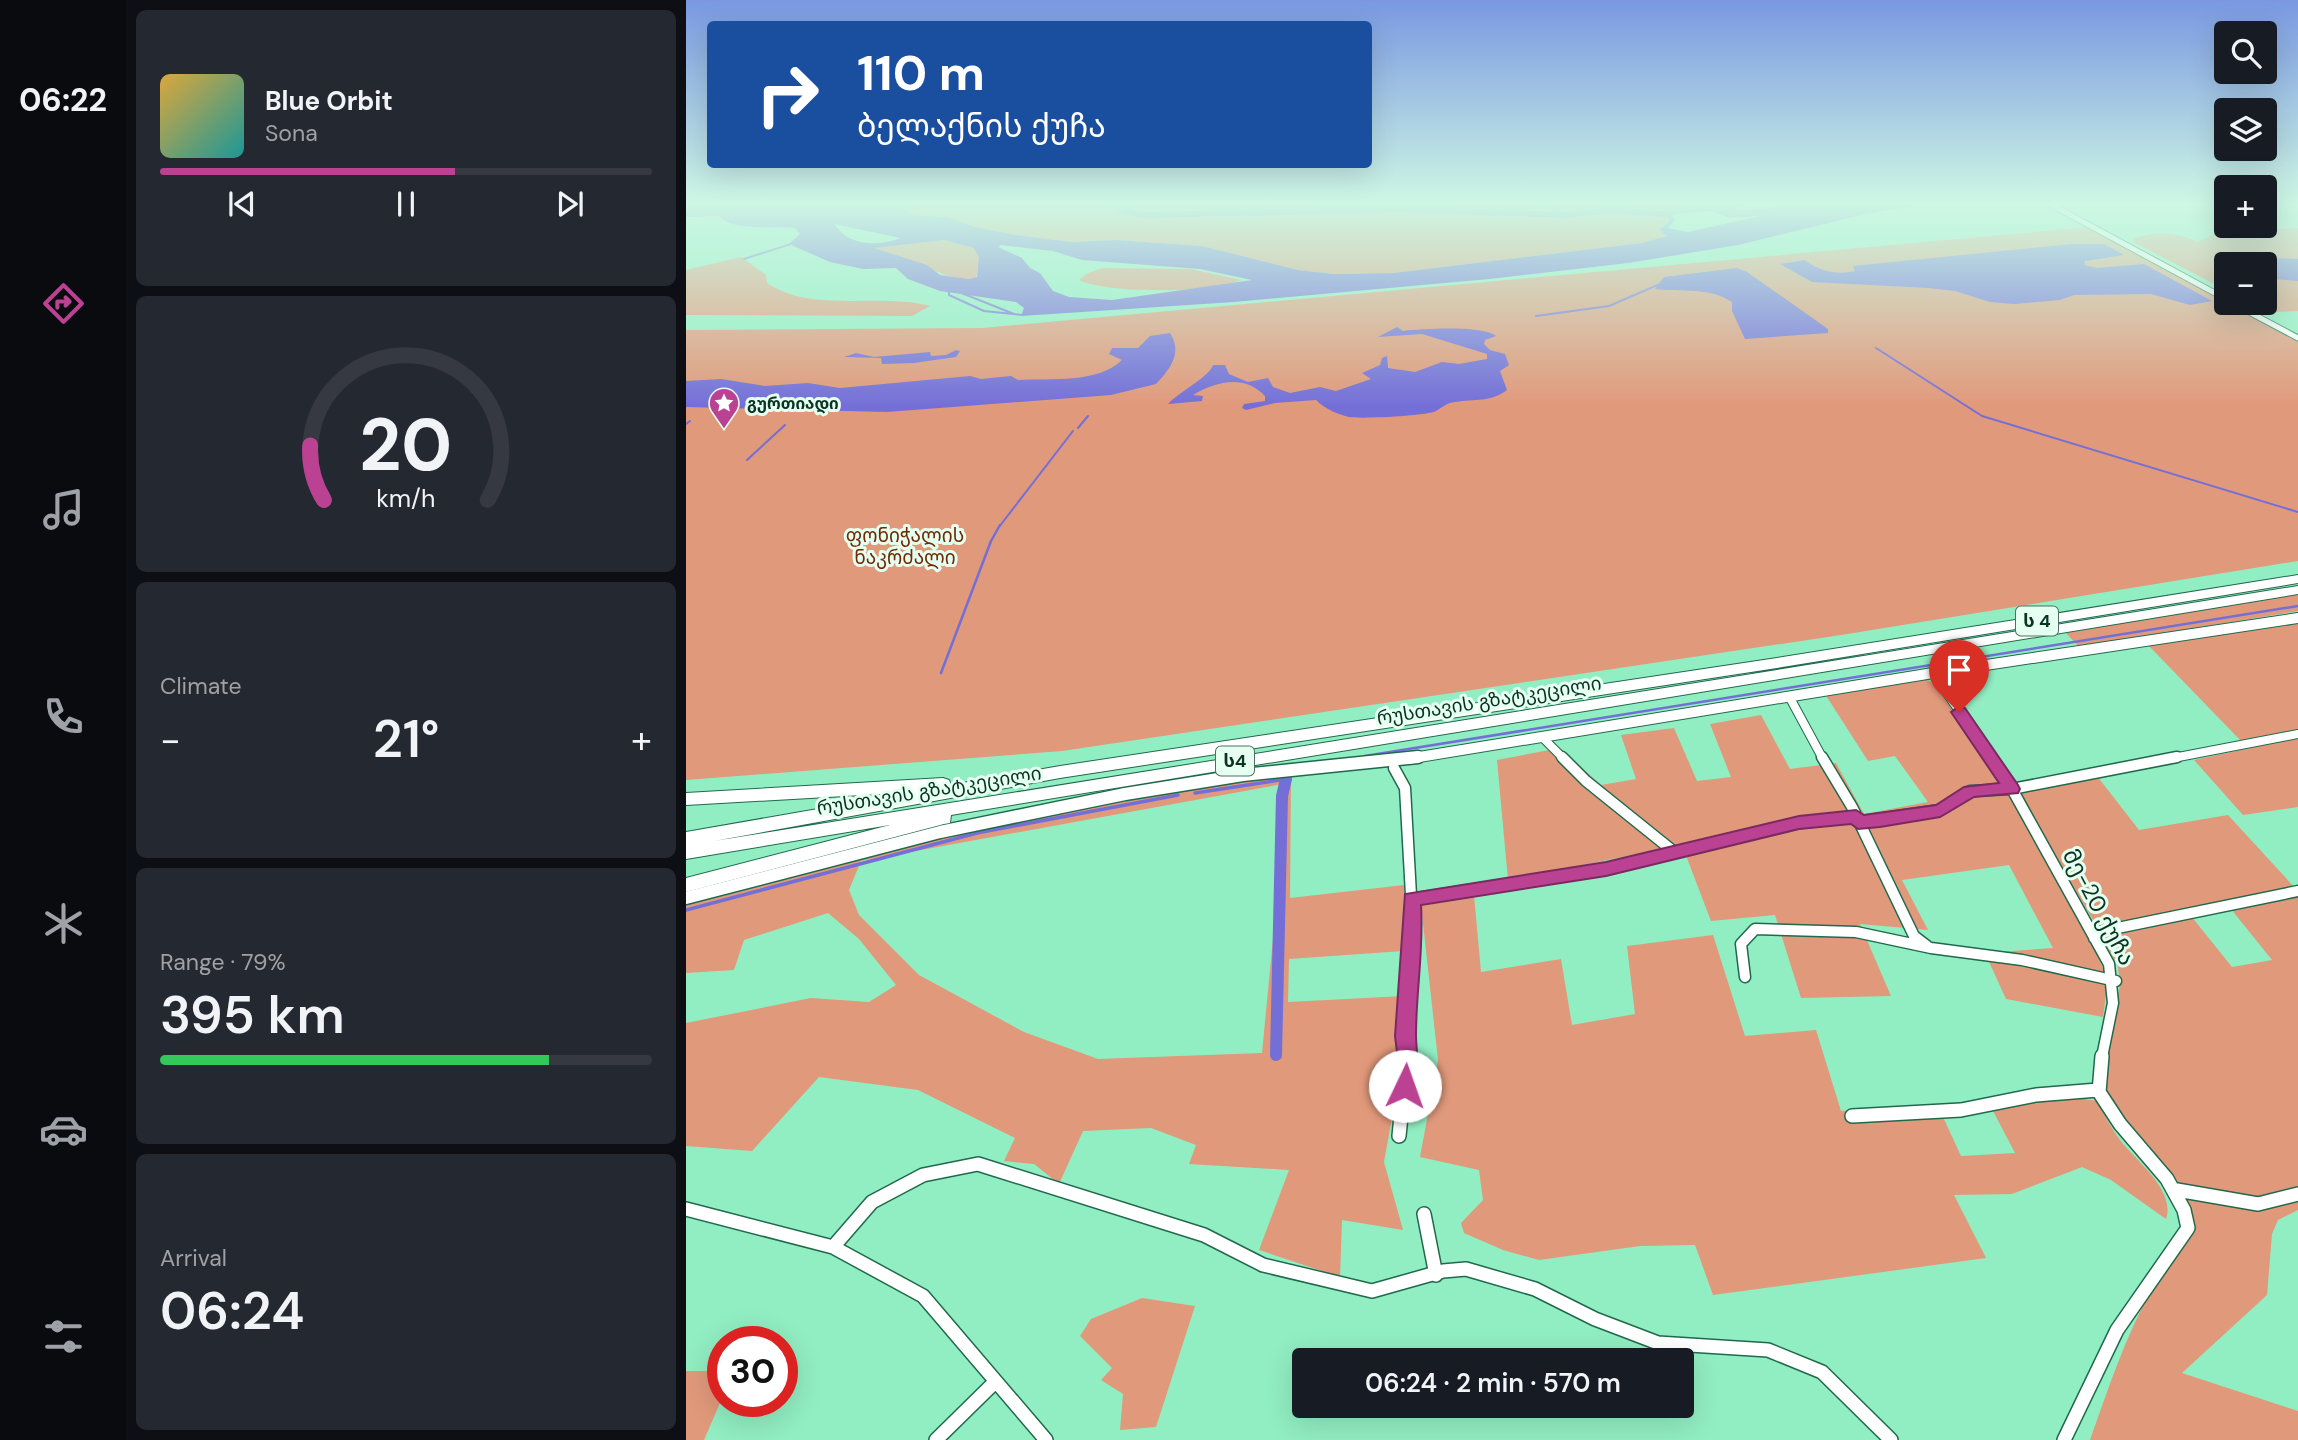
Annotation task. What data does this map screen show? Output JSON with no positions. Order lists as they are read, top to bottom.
{
  "streets": {
    "highway": ["ს 4", "რუსთავის გზატკეცილი", "ს4"],
    "street": ["მე-20 ქუჩა"]
  },
  "parks": ["ფონიჭალის ნაკრძალი"],
  "places": {
    "place": ["გურთიადი"]
  },
  "page": {
    "tabs": "06:22",
    "map_buttons": ["+", "−"],
    "turn": ["110 m", "ბელაქნის ქუჩა"],
    "song": ["Blue Orbit", "Sona"],
    "tile": [
      "Climate",
      ["Range · 79%", "395 km"],
      ["Arrival", "06:24"]
    ],
    "heat": ["−", "21°", "+"],
    "limit": "30",
    "trip": "06:24 · 2 min · 570 m",
    "gauge": ["20", "km/h"]
  }
}
